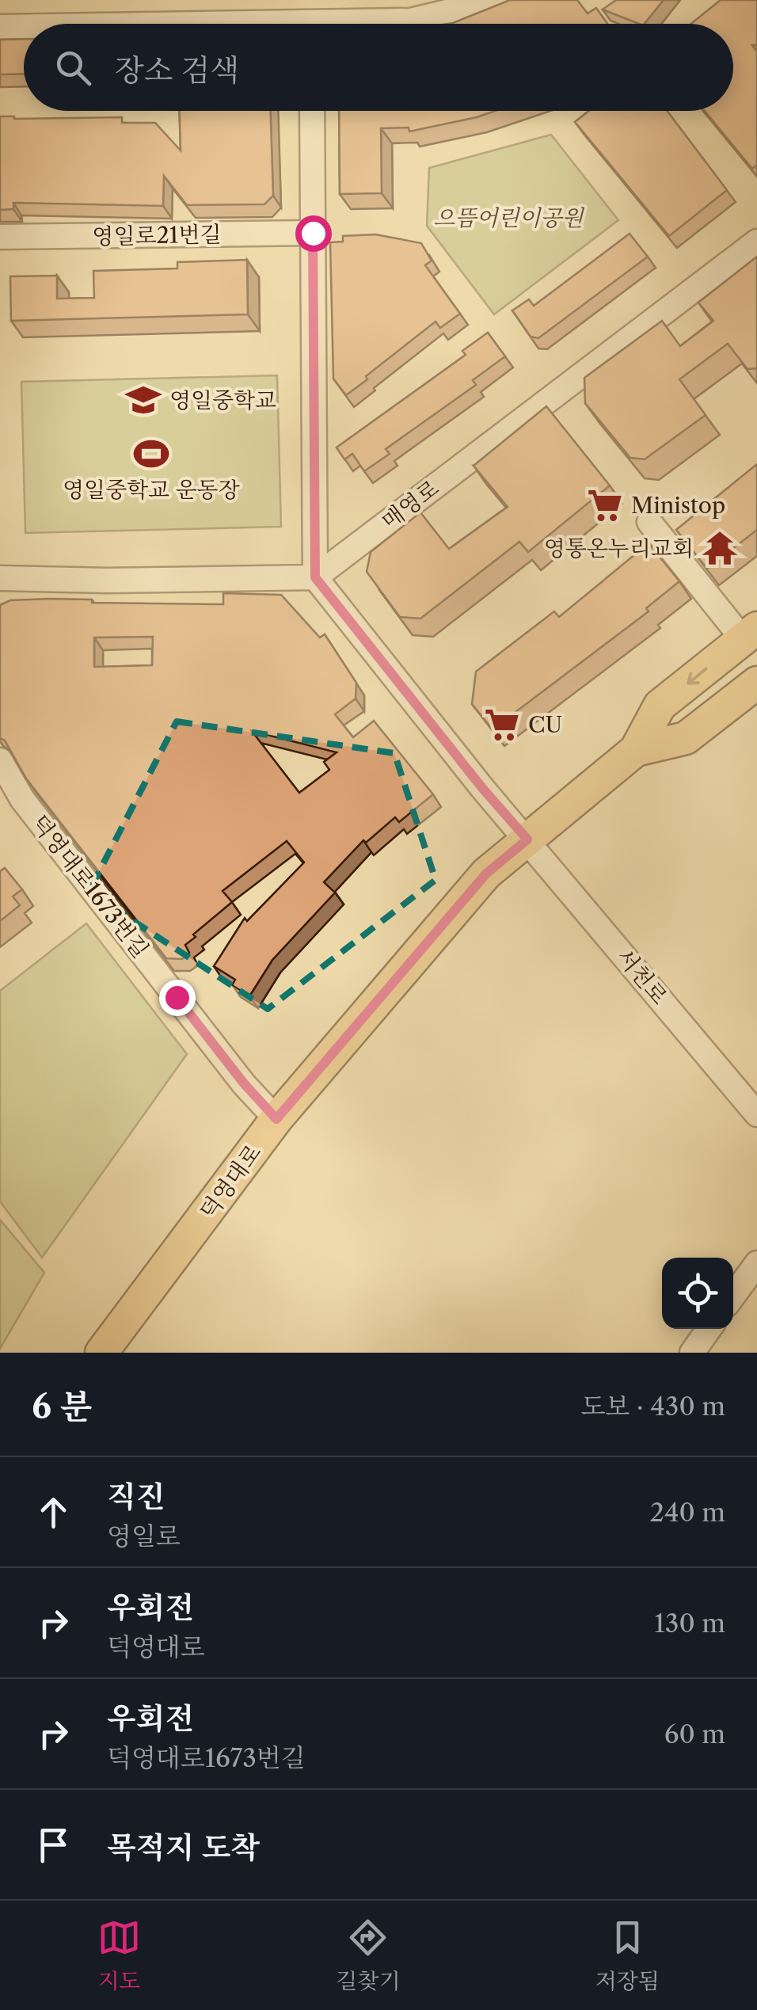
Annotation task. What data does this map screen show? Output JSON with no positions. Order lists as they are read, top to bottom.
{
  "streets": {
    "main road": ["덕영대로"],
    "street": [
      "영일로21번길",
      "매영로",
      "덕영대로1673번길",
      "서천로"
    ]
  },
  "crossings": [
    ["매영로", "서천로"],
    ["덕영대로1673번길", "덕영대로"],
    ["서천로", "덕영대로"]
  ],
  "parks": ["으뜸어린이공원"],
  "places": {
    "school or university": ["영일중학교"],
    "sports": ["영일중학교 운동장"],
    "supermarket": ["Ministop", "CU"],
    "temple": ["영통온누리교회"]
  },
  "page": {
    "search": "장소 검색",
    "heading": ["6 분", "도보 · 430 m"],
    "list": [
      ["직진", "영일로", "240 m"],
      ["우회전", "덕영대로", "130 m"],
      ["우회전", "덕영대로1673번길", "60 m"],
      "목적지 도착"
    ],
    "nav": ["지도", "길찾기", "저장됨"]
  }
}
